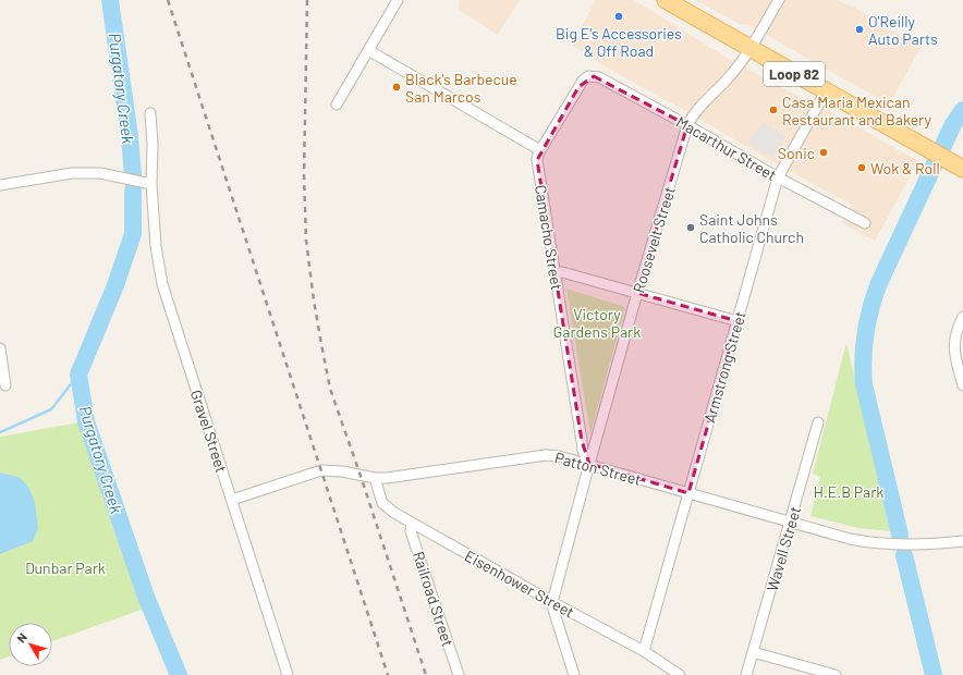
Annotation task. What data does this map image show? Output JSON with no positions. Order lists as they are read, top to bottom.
{
  "streets": {
    "main road": ["Loop 82"],
    "street": [
      "Macarthur Street",
      "Camacho Street",
      "Roosevelt Street",
      "Armstrong Street",
      "Gravel Street",
      "Patton Street",
      "Wavell Street",
      "Eisenhower Street",
      "Railroad Street"
    ]
  },
  "crossings": [
    ["Loop 82", "Roosevelt Street"],
    ["Loop 82", "Armstrong Street"],
    ["Macarthur Street", "Camacho Street"],
    ["Macarthur Street", "Roosevelt Street"],
    ["Macarthur Street", "Armstrong Street"],
    ["Camacho Street", "Roosevelt Street"],
    ["Camacho Street", "Patton Street"],
    ["Roosevelt Street", "Patton Street"],
    ["Roosevelt Street", "Eisenhower Street"],
    ["Armstrong Street", "Patton Street"],
    ["Armstrong Street", "Eisenhower Street"],
    ["Gravel Street", "Patton Street"],
    ["Patton Street", "Wavell Street"],
    ["Patton Street", "Eisenhower Street"],
    ["Eisenhower Street", "Railroad Street"]
  ],
  "water": ["Purgatory Creek"],
  "parks": ["Victory Gardens Park", "H.E.B Park", "Dunbar Park"],
  "places": [
    "Big E's Accessories & Off Road",
    "O'Reilly Auto Parts",
    "Black's Barbecue San Marcos",
    "Casa Maria Mexican Restaurant and Bakery",
    "Sonic",
    "Wok & Roll",
    "Saint Johns Catholic Church"
  ],
  "north": "top left"
}
